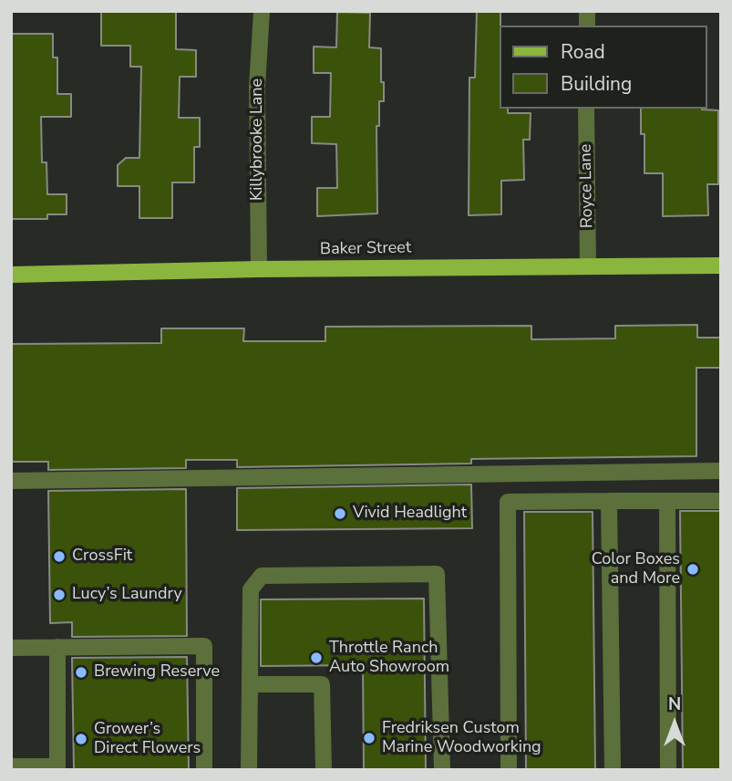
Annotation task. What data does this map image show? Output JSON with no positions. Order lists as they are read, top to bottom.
{
  "streets": {
    "main road": ["Baker Street"],
    "street": ["Killybrooke Lane", "Royce Lane"]
  },
  "crossings": [
    ["Killybrooke Lane", "Baker Street"],
    ["Royce Lane", "Baker Street"]
  ],
  "places": [
    "Vivid Headlight",
    "CrossFit",
    "Color Boxes and More",
    "Lucy’s Laundry",
    "Throttle Ranch Auto Showroom",
    "Brewing Reserve",
    "Fredriksen Custom Marine Woodworking",
    "Grower’s Direct Flowers"
  ],
  "legend": ["Road", "Building"],
  "north": "top"
}
